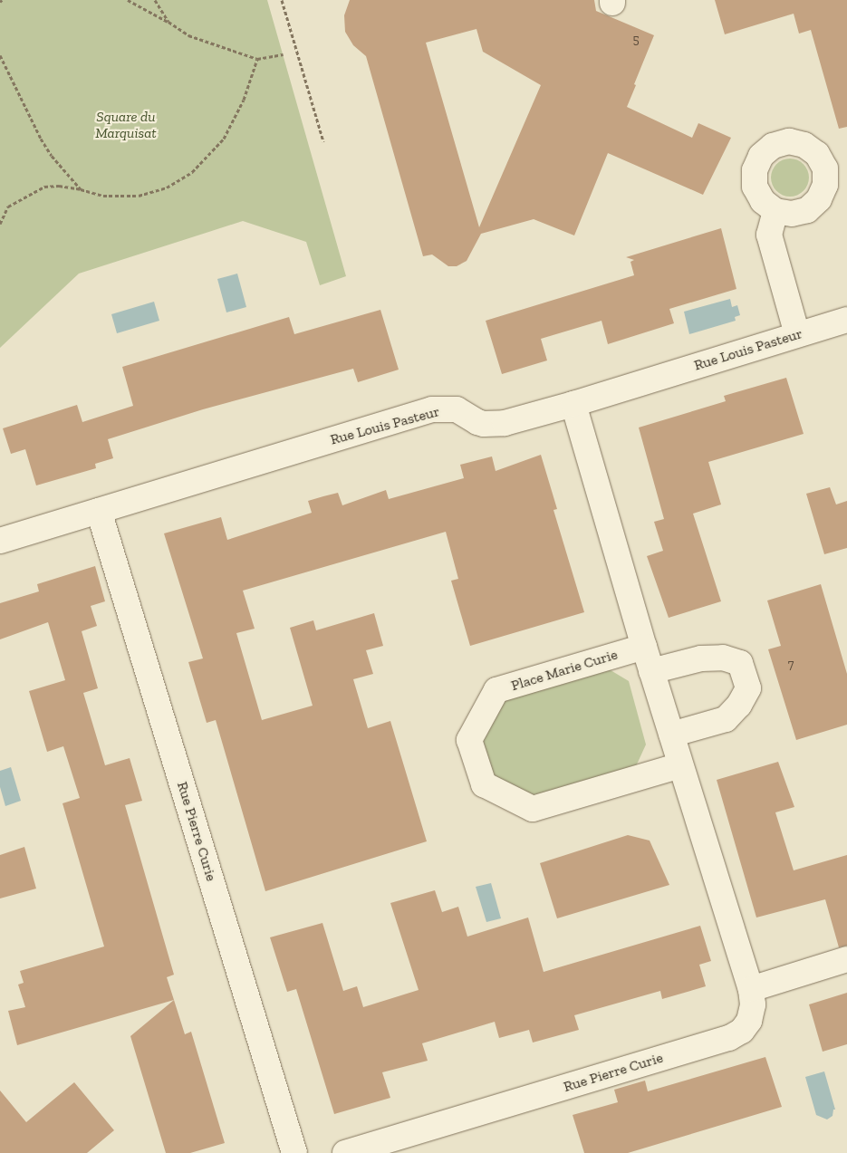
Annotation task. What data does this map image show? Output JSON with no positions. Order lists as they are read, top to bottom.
{
  "streets": {
    "street": ["Rue Louis Pasteur", "Place Marie Curie", "Rue Pierre Curie"]
  },
  "crossings": [
    ["Rue Louis Pasteur", "Rue Pierre Curie"],
    ["Place Marie Curie", "Rue Pierre Curie"]
  ],
  "parks": ["Square du Marquisat"],
  "house_numbers": ["5", "7"]
}
